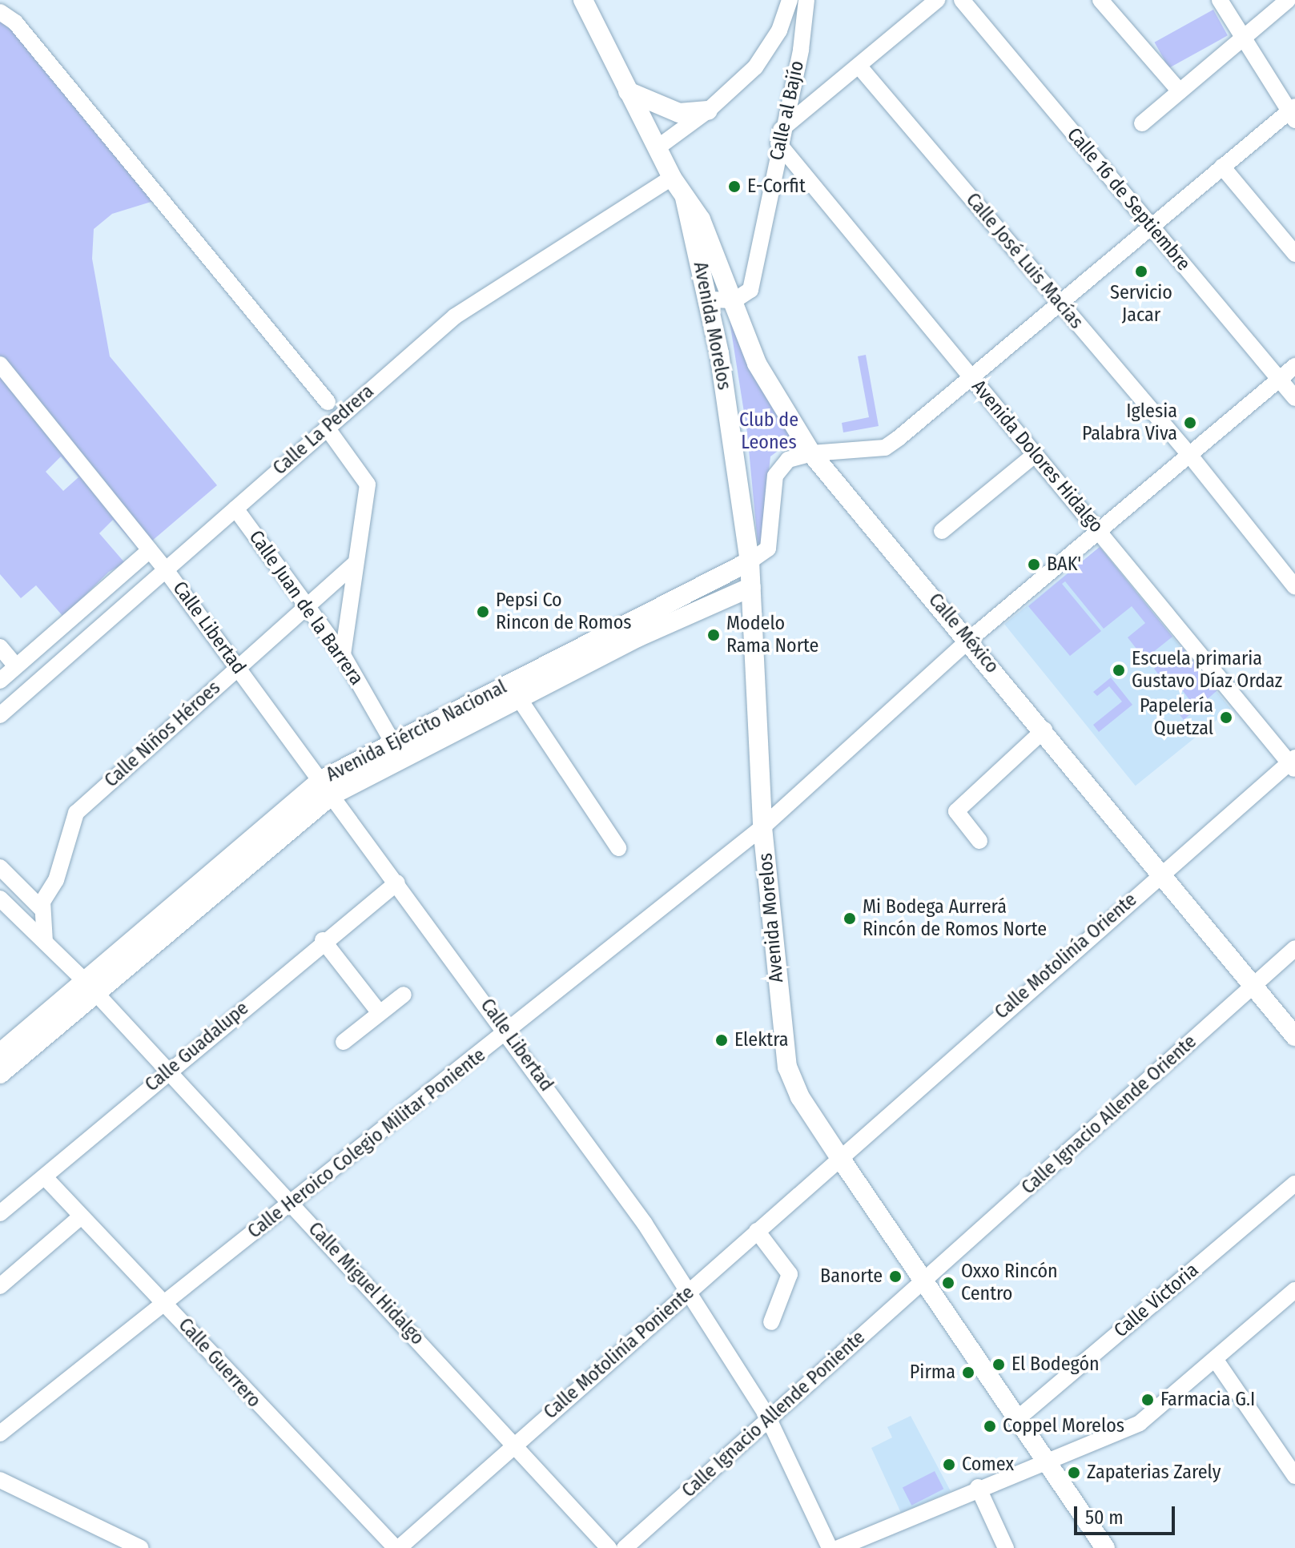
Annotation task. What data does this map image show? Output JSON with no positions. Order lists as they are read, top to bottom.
{
  "streets": {
    "main road": ["Avenida Morelos", "Calle México", "Avenida Ejército Nacional"],
    "street": [
      "Calle al Bajío",
      "Calle 16 de Septiembre",
      "Calle José Luis Macías",
      "Calle La Pedrera",
      "Avenida Dolores Hidalgo",
      "Calle Juan de la Barrera",
      "Calle Libertad",
      "Calle Niños Héroes",
      "Calle Motolinía Oriente",
      "Calle Guadalupe",
      "Calle Ignacio Allende Oriente",
      "Calle Heroico Colegio Militar Poniente",
      "Calle Miguel Hidalgo",
      "Calle Victoria",
      "Calle Motolinía Poniente",
      "Calle Guerrero",
      "Calle Ignacio Allende Poniente"
    ]
  },
  "crossings": [
    ["Calle al Bajío", "Avenida Dolores Hidalgo"],
    ["Calle al Bajío", "Calle México"],
    ["Calle 16 de Septiembre", "Calle Heroico Colegio Militar Poniente"],
    ["Calle José Luis Macías", "Calle Heroico Colegio Militar Poniente"],
    ["Avenida Morelos", "Calle México"],
    ["Avenida Morelos", "Avenida Ejército Nacional"],
    ["Avenida Morelos", "Calle Motolinía Oriente"],
    ["Avenida Morelos", "Calle Ignacio Allende Oriente"],
    ["Avenida Morelos", "Calle Heroico Colegio Militar Poniente"],
    ["Avenida Morelos", "Calle Victoria"],
    ["Avenida Morelos", "Calle Motolinía Poniente"],
    ["Avenida Morelos", "Calle Ignacio Allende Poniente"],
    ["Calle La Pedrera", "Calle Juan de la Barrera"],
    ["Calle La Pedrera", "Calle Libertad"],
    ["Calle La Pedrera", "Calle México"],
    ["Avenida Dolores Hidalgo", "Calle Motolinía Oriente"],
    ["Avenida Dolores Hidalgo", "Calle Heroico Colegio Militar Poniente"],
    ["Calle Juan de la Barrera", "Avenida Ejército Nacional"],
    ["Calle Juan de la Barrera", "Calle Niños Héroes"],
    ["Calle Libertad", "Avenida Ejército Nacional"],
    ["Calle Libertad", "Calle Niños Héroes"],
    ["Calle Libertad", "Calle Guadalupe"],
    ["Calle Libertad", "Calle Heroico Colegio Militar Poniente"],
    ["Calle Libertad", "Calle Motolinía Poniente"],
    ["Calle Libertad", "Calle Ignacio Allende Poniente"],
    ["Calle México", "Calle Motolinía Oriente"],
    ["Calle México", "Calle Ignacio Allende Oriente"],
    ["Calle México", "Calle Heroico Colegio Militar Poniente"],
    ["Avenida Ejército Nacional", "Calle Miguel Hidalgo"],
    ["Calle Motolinía Oriente", "Calle Motolinía Poniente"],
    ["Calle Guadalupe", "Calle Miguel Hidalgo"],
    ["Calle Guadalupe", "Calle Guerrero"],
    ["Calle Ignacio Allende Oriente", "Calle Ignacio Allende Poniente"],
    ["Calle Heroico Colegio Militar Poniente", "Calle Miguel Hidalgo"],
    ["Calle Heroico Colegio Militar Poniente", "Calle Guerrero"],
    ["Calle Miguel Hidalgo", "Calle Motolinía Poniente"],
    ["Calle Motolinía Poniente", "Calle Guerrero"]
  ],
  "parks": ["Club de Leones"],
  "places": [
    "E-Corfit",
    "Servicio Jacar",
    "Iglesia Palabra Viva",
    "BAK'",
    "Pepsi Co Rincon de Romos",
    "Modelo Rama Norte",
    "Escuela primaria Gustavo Díaz Ordaz",
    "Papelería Quetzal",
    "Mi Bodega Aurrerá Rincón de Romos Norte",
    "Elektra",
    "Banorte",
    "Oxxo Rincón Centro",
    "El Bodegón",
    "Pirma",
    "Farmacia G.I",
    "Coppel Morelos",
    "Comex",
    "Zapaterias Zarely"
  ],
  "scale_bar": "50 m"
}
